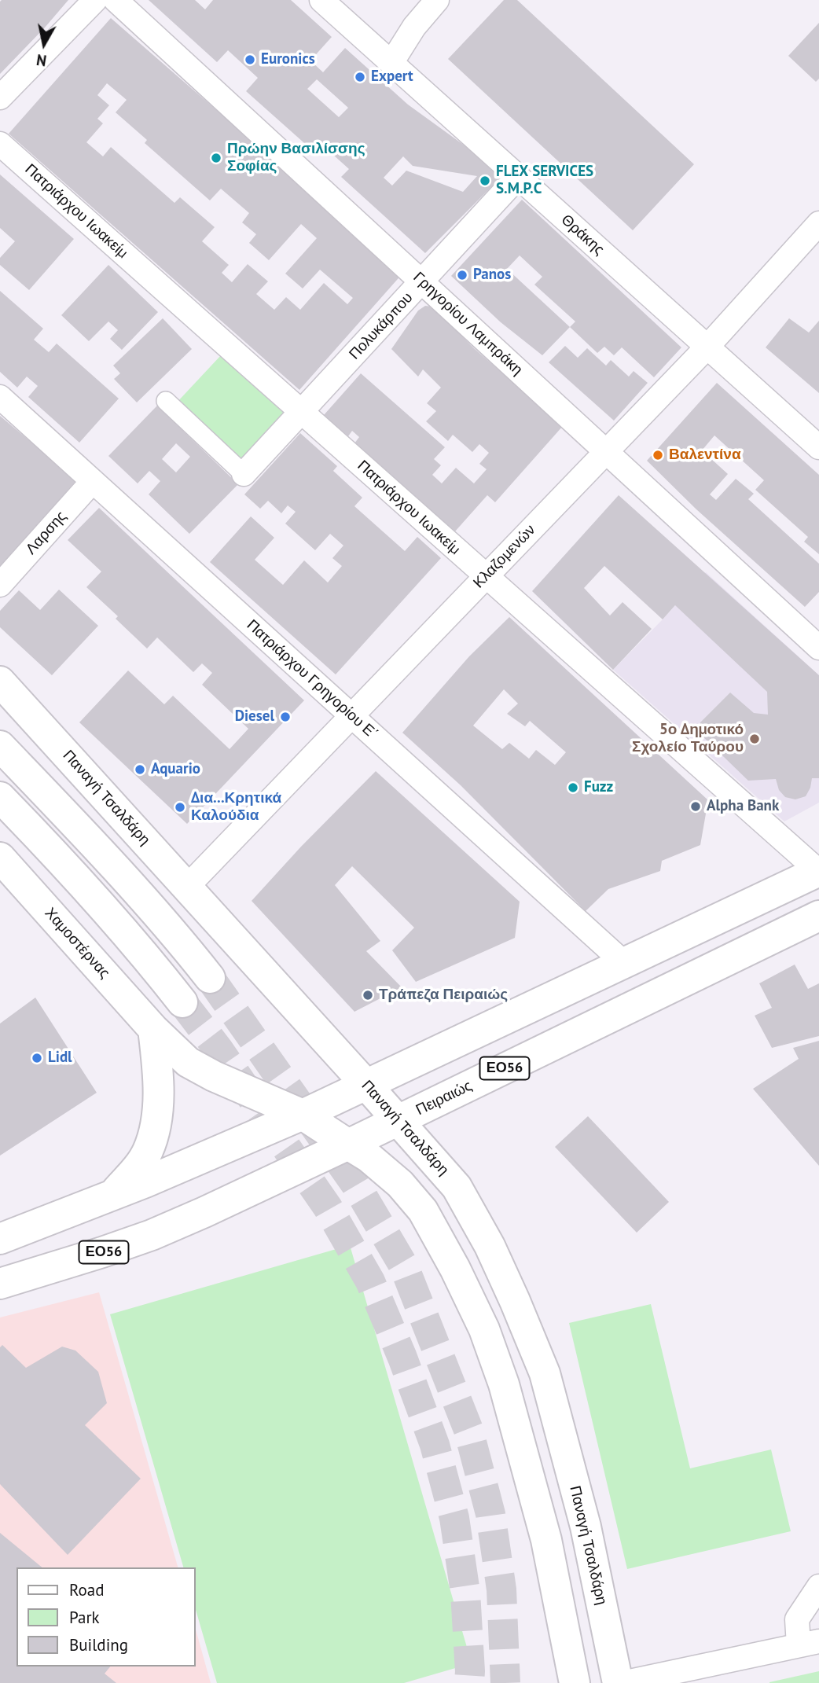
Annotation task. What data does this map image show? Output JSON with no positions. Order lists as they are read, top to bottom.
{
  "streets": {
    "main road": [
      "Παναγή Τσαλδάρη",
      "Χαμοστέρνας",
      "ΕΟ56",
      "Πειραιώς"
    ],
    "street": [
      "Πατριάρχου Ιωακείμ",
      "Θράκης",
      "Γρηγορίου Λαμπράκη",
      "Πολυκάρπου",
      "Λαρσης",
      "Κλαζομενών",
      "Πατριάρχου Γρηγορίου Ε΄"
    ]
  },
  "crossings": [
    ["Πατριάρχου Ιωακείμ", "Πολυκάρπου"],
    ["Πατριάρχου Ιωακείμ", "Κλαζομενών"],
    ["Θράκης", "Πολυκάρπου"],
    ["Θράκης", "Κλαζομενών"],
    ["Γρηγορίου Λαμπράκη", "Πολυκάρπου"],
    ["Γρηγορίου Λαμπράκη", "Κλαζομενών"],
    ["Λαρσης", "Πατριάρχου Γρηγορίου Ε΄"],
    ["Κλαζομενών", "Πατριάρχου Γρηγορίου Ε΄"],
    ["Κλαζομενών", "Παναγή Τσαλδάρη"],
    ["Παναγή Τσαλδάρη", "Πειραιώς"],
    ["Χαμοστέρνας", "Πειραιώς"]
  ],
  "places": [
    "Euronics",
    "Expert",
    "Πρώην Βασιλίσσης Σοφίας",
    "FLEX SERVICES S.M.P.C",
    "Panos",
    "Βαλεντίνα",
    "Diesel",
    "5ο Δημοτικό Σχολείο Ταύρου",
    "Aquario",
    "Fuzz",
    "Alpha Bank",
    "Δια...Κρητικά Καλούδια",
    "Τράπεζα Πειραιώς",
    "Lidl"
  ],
  "legend": ["Road", "Park", "Building"],
  "north": "bottom"
}
